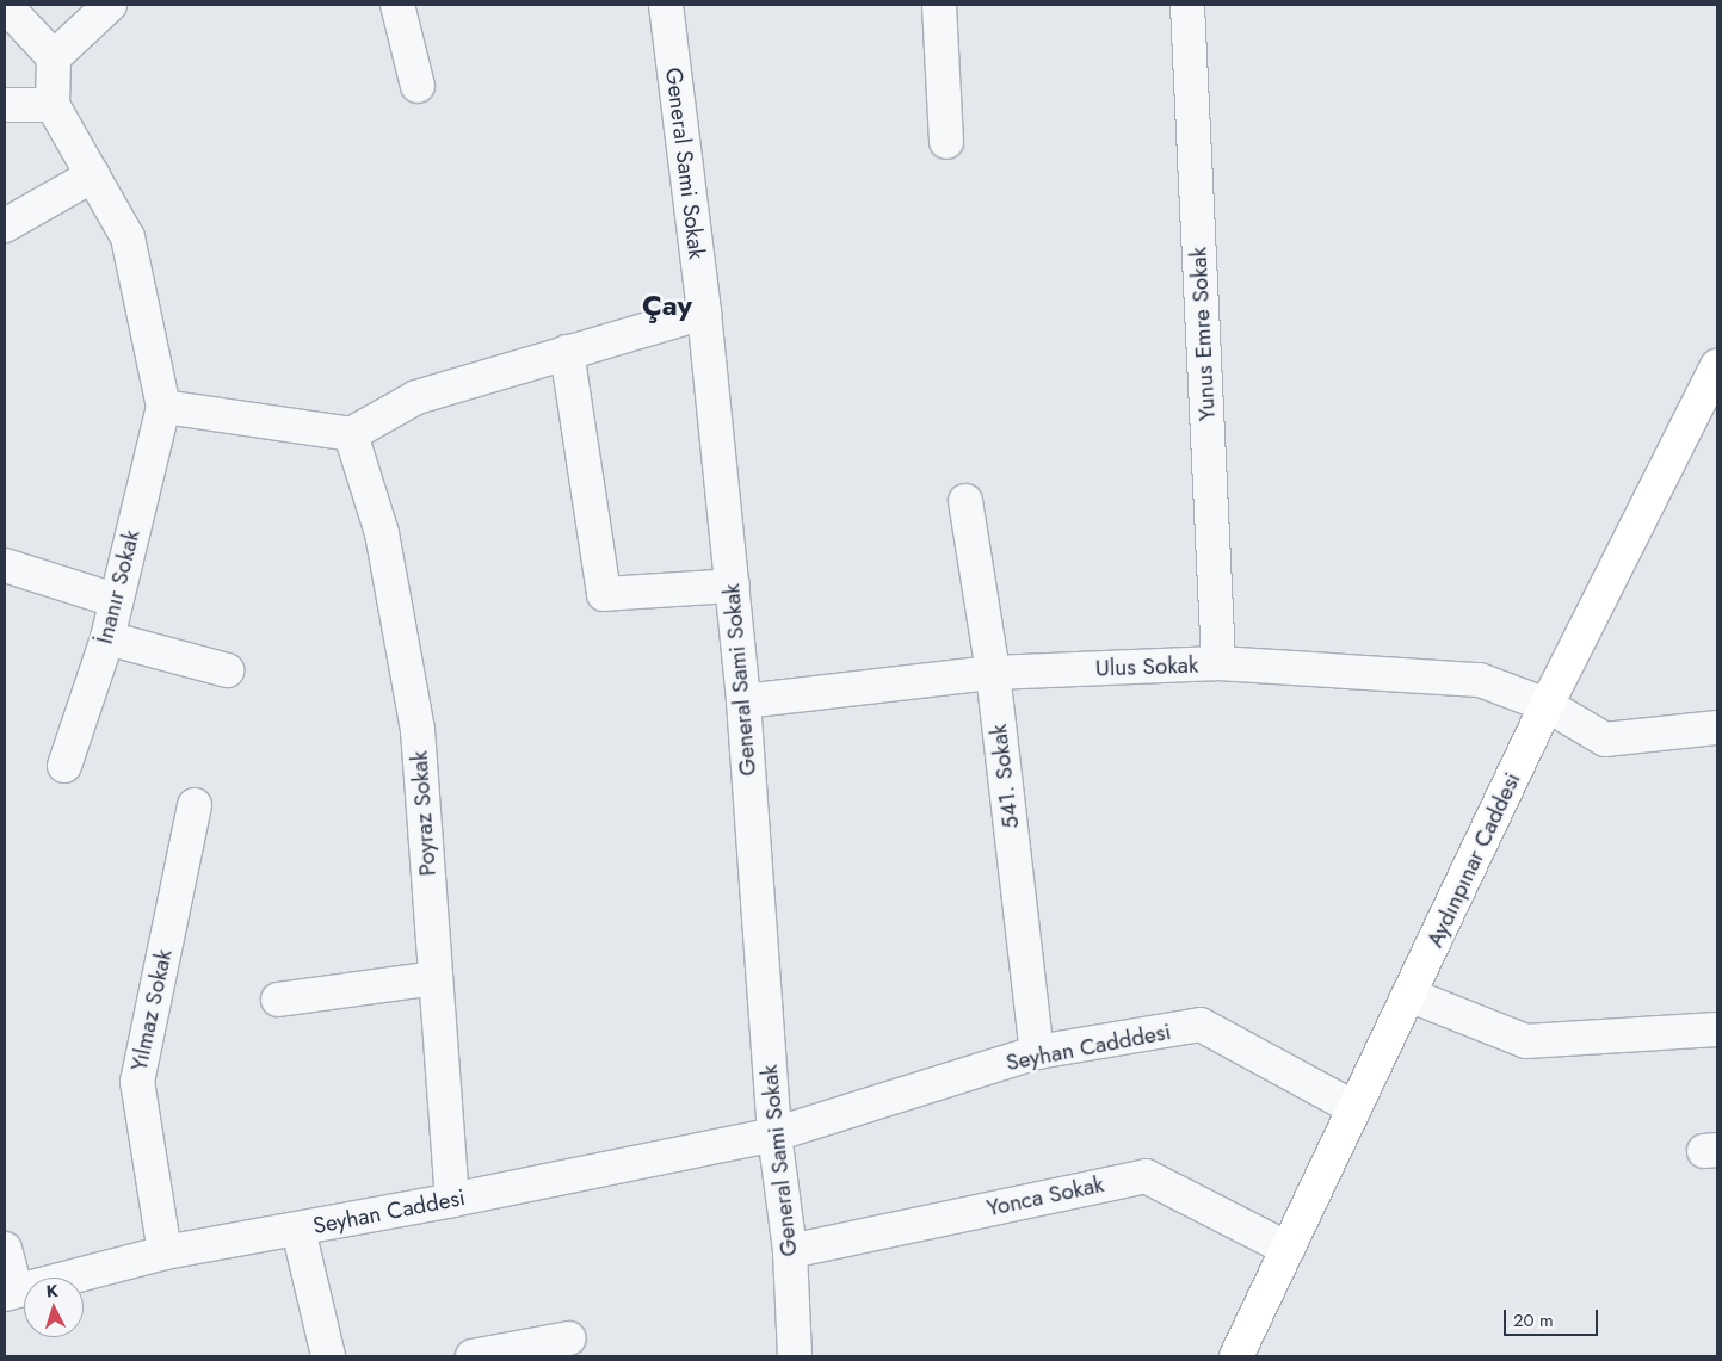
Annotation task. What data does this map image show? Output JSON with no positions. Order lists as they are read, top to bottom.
{
  "streets": {
    "main road": ["Aydınpınar Caddesi"],
    "street": [
      "General Sami Sokak",
      "Yunus Emre Sokak",
      "İnanır Sokak",
      "Ulus Sokak",
      "541. Sokak",
      "Poyraz Sokak",
      "Yılmaz Sokak",
      "Seyhan Cadddesi",
      "Yonca Sokak",
      "Seyhan Caddesi"
    ]
  },
  "crossings": [
    ["General Sami Sokak", "Ulus Sokak"],
    ["General Sami Sokak", "Seyhan Cadddesi"],
    ["General Sami Sokak", "Yonca Sokak"],
    ["General Sami Sokak", "Seyhan Caddesi"],
    ["Yunus Emre Sokak", "Ulus Sokak"],
    ["Ulus Sokak", "541. Sokak"],
    ["Ulus Sokak", "Aydınpınar Caddesi"],
    ["541. Sokak", "Seyhan Cadddesi"],
    ["Poyraz Sokak", "Seyhan Caddesi"],
    ["Aydınpınar Caddesi", "Seyhan Cadddesi"],
    ["Aydınpınar Caddesi", "Yonca Sokak"],
    ["Yılmaz Sokak", "Seyhan Caddesi"],
    ["Seyhan Cadddesi", "Seyhan Caddesi"]
  ],
  "districts": ["Çay"],
  "scale_bar": "20 m",
  "north": "top"
}
